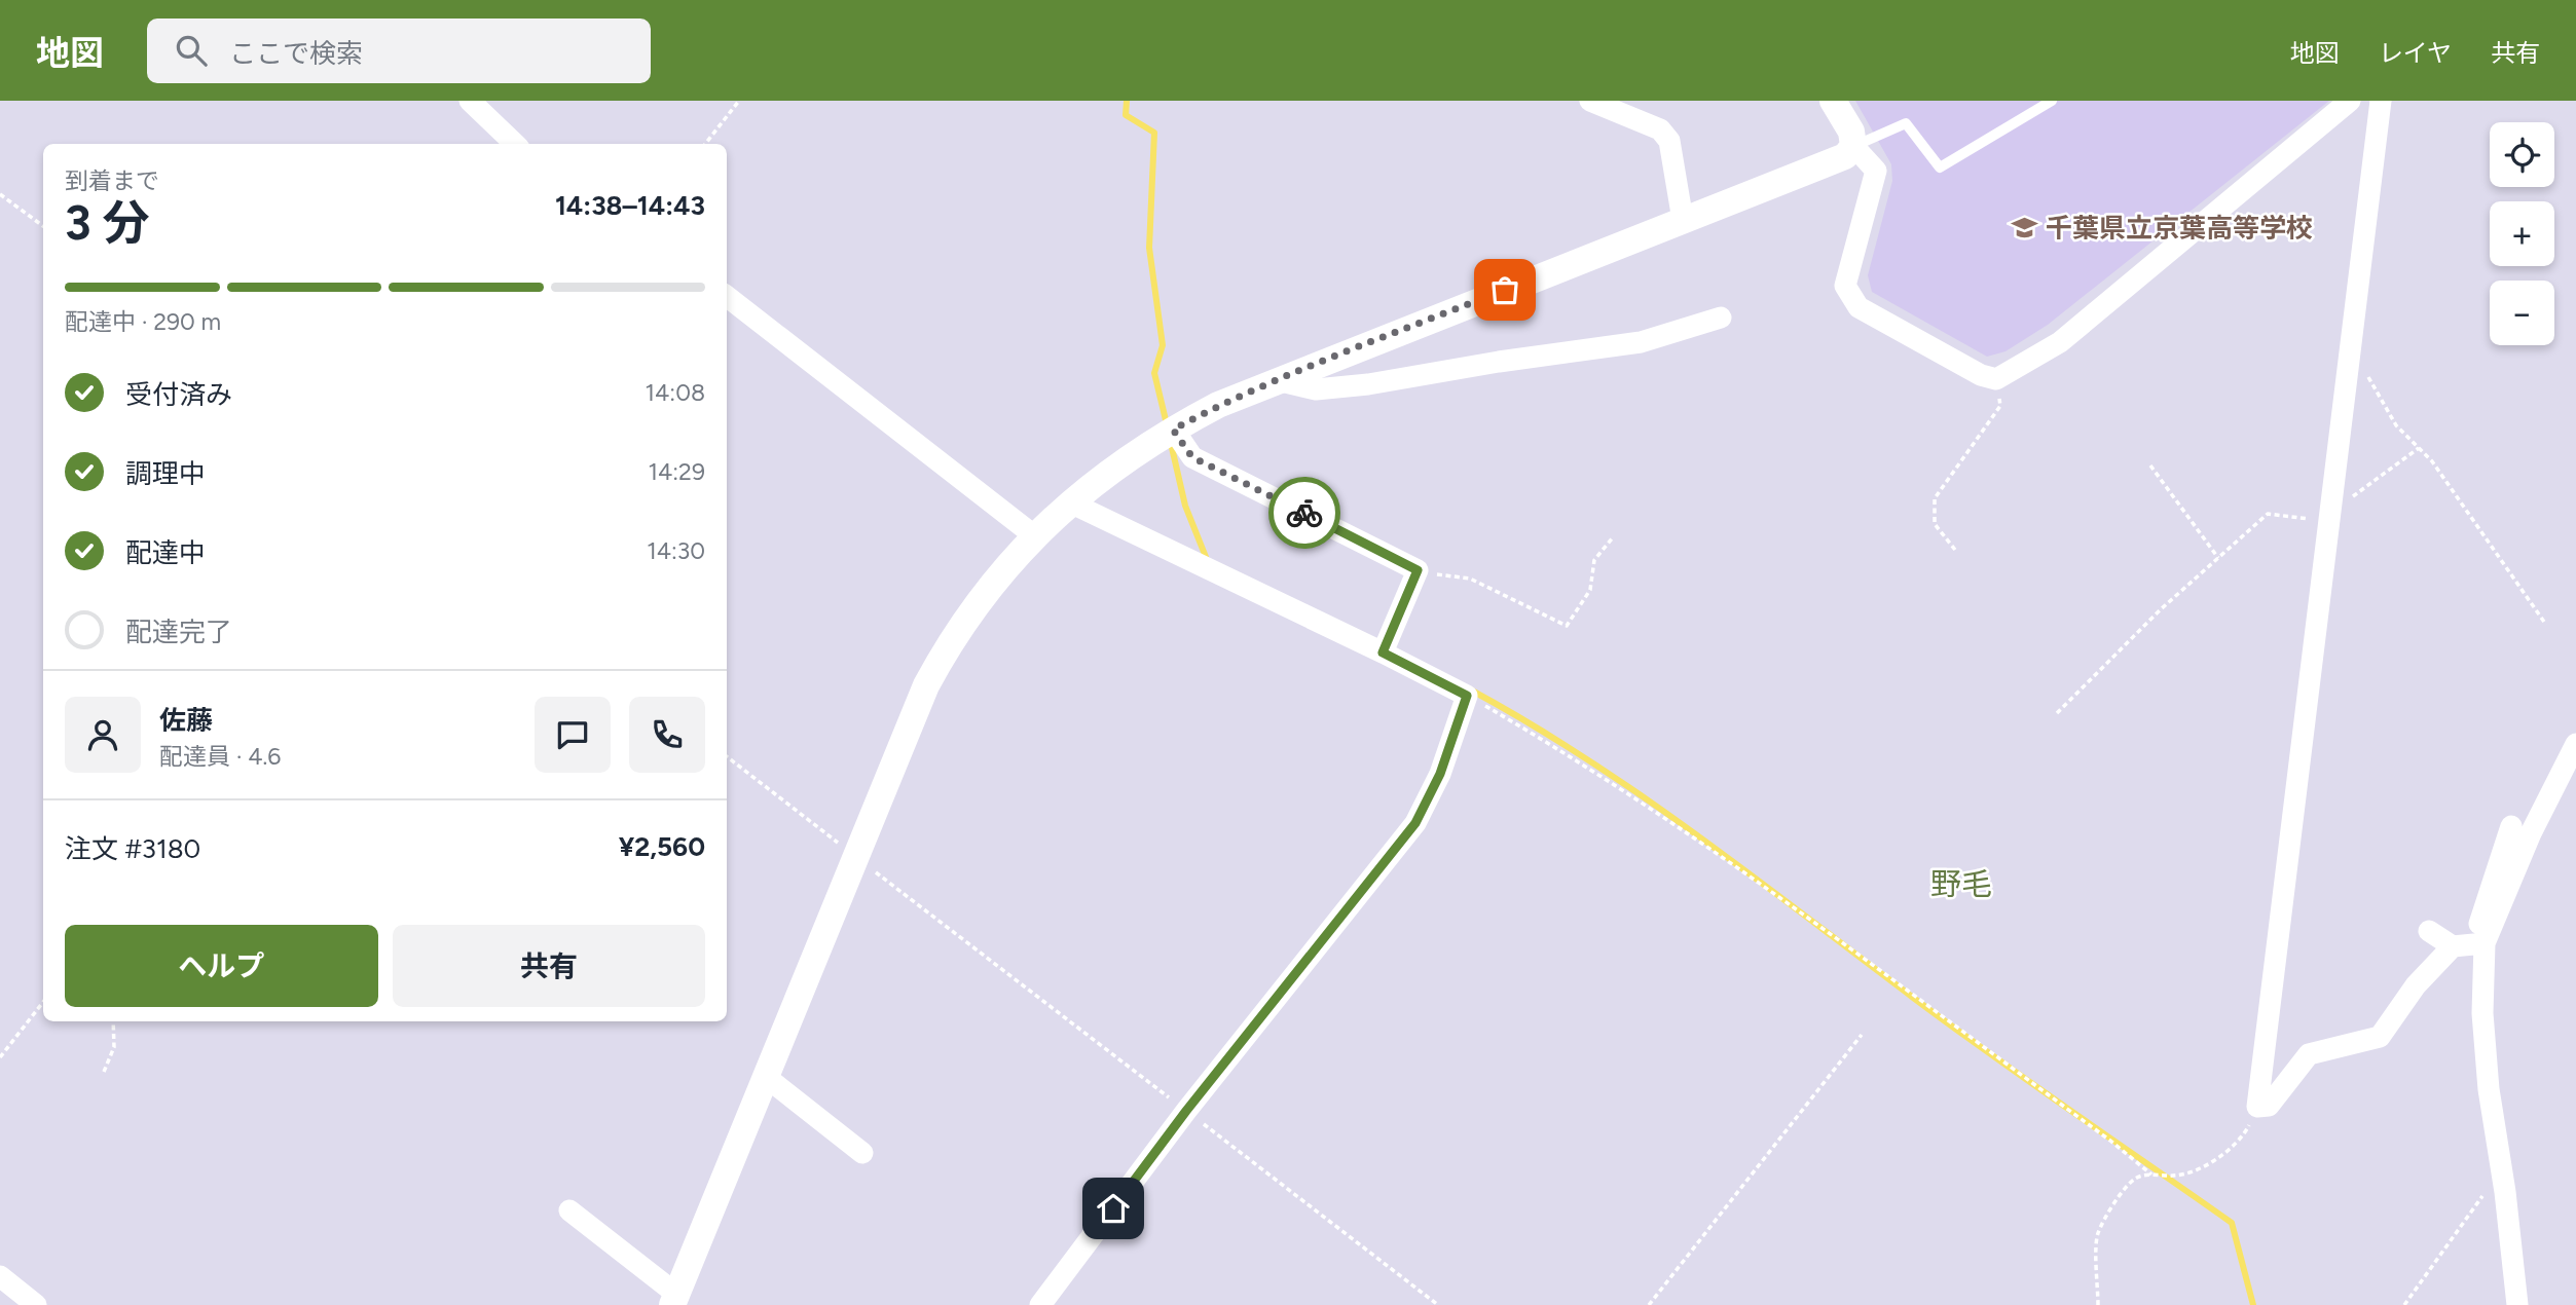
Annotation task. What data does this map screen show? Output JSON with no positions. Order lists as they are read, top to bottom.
{
  "districts": ["野毛"],
  "places": {
    "school or university": ["千葉県立京葉高等学校"]
  },
  "page": {
    "header": "地図",
    "search": "ここで検索",
    "nav": ["地図", "レイヤ", "共有"],
    "map_buttons": ["+", "−"],
    "heading": ["3 分", "到着まで", "14:38–14:43"],
    "panel": [
      "佐藤",
      "配達員 · 4.6",
      "注文 #3180",
      "¥2,560"
    ],
    "bar": "配達中 · 290 m",
    "list": [
      ["受付済み", "14:08"],
      ["調理中", "14:29"],
      ["配達中", "14:30"],
      "配達完了"
    ],
    "buttons": ["ヘルプ", "共有"]
  }
}
